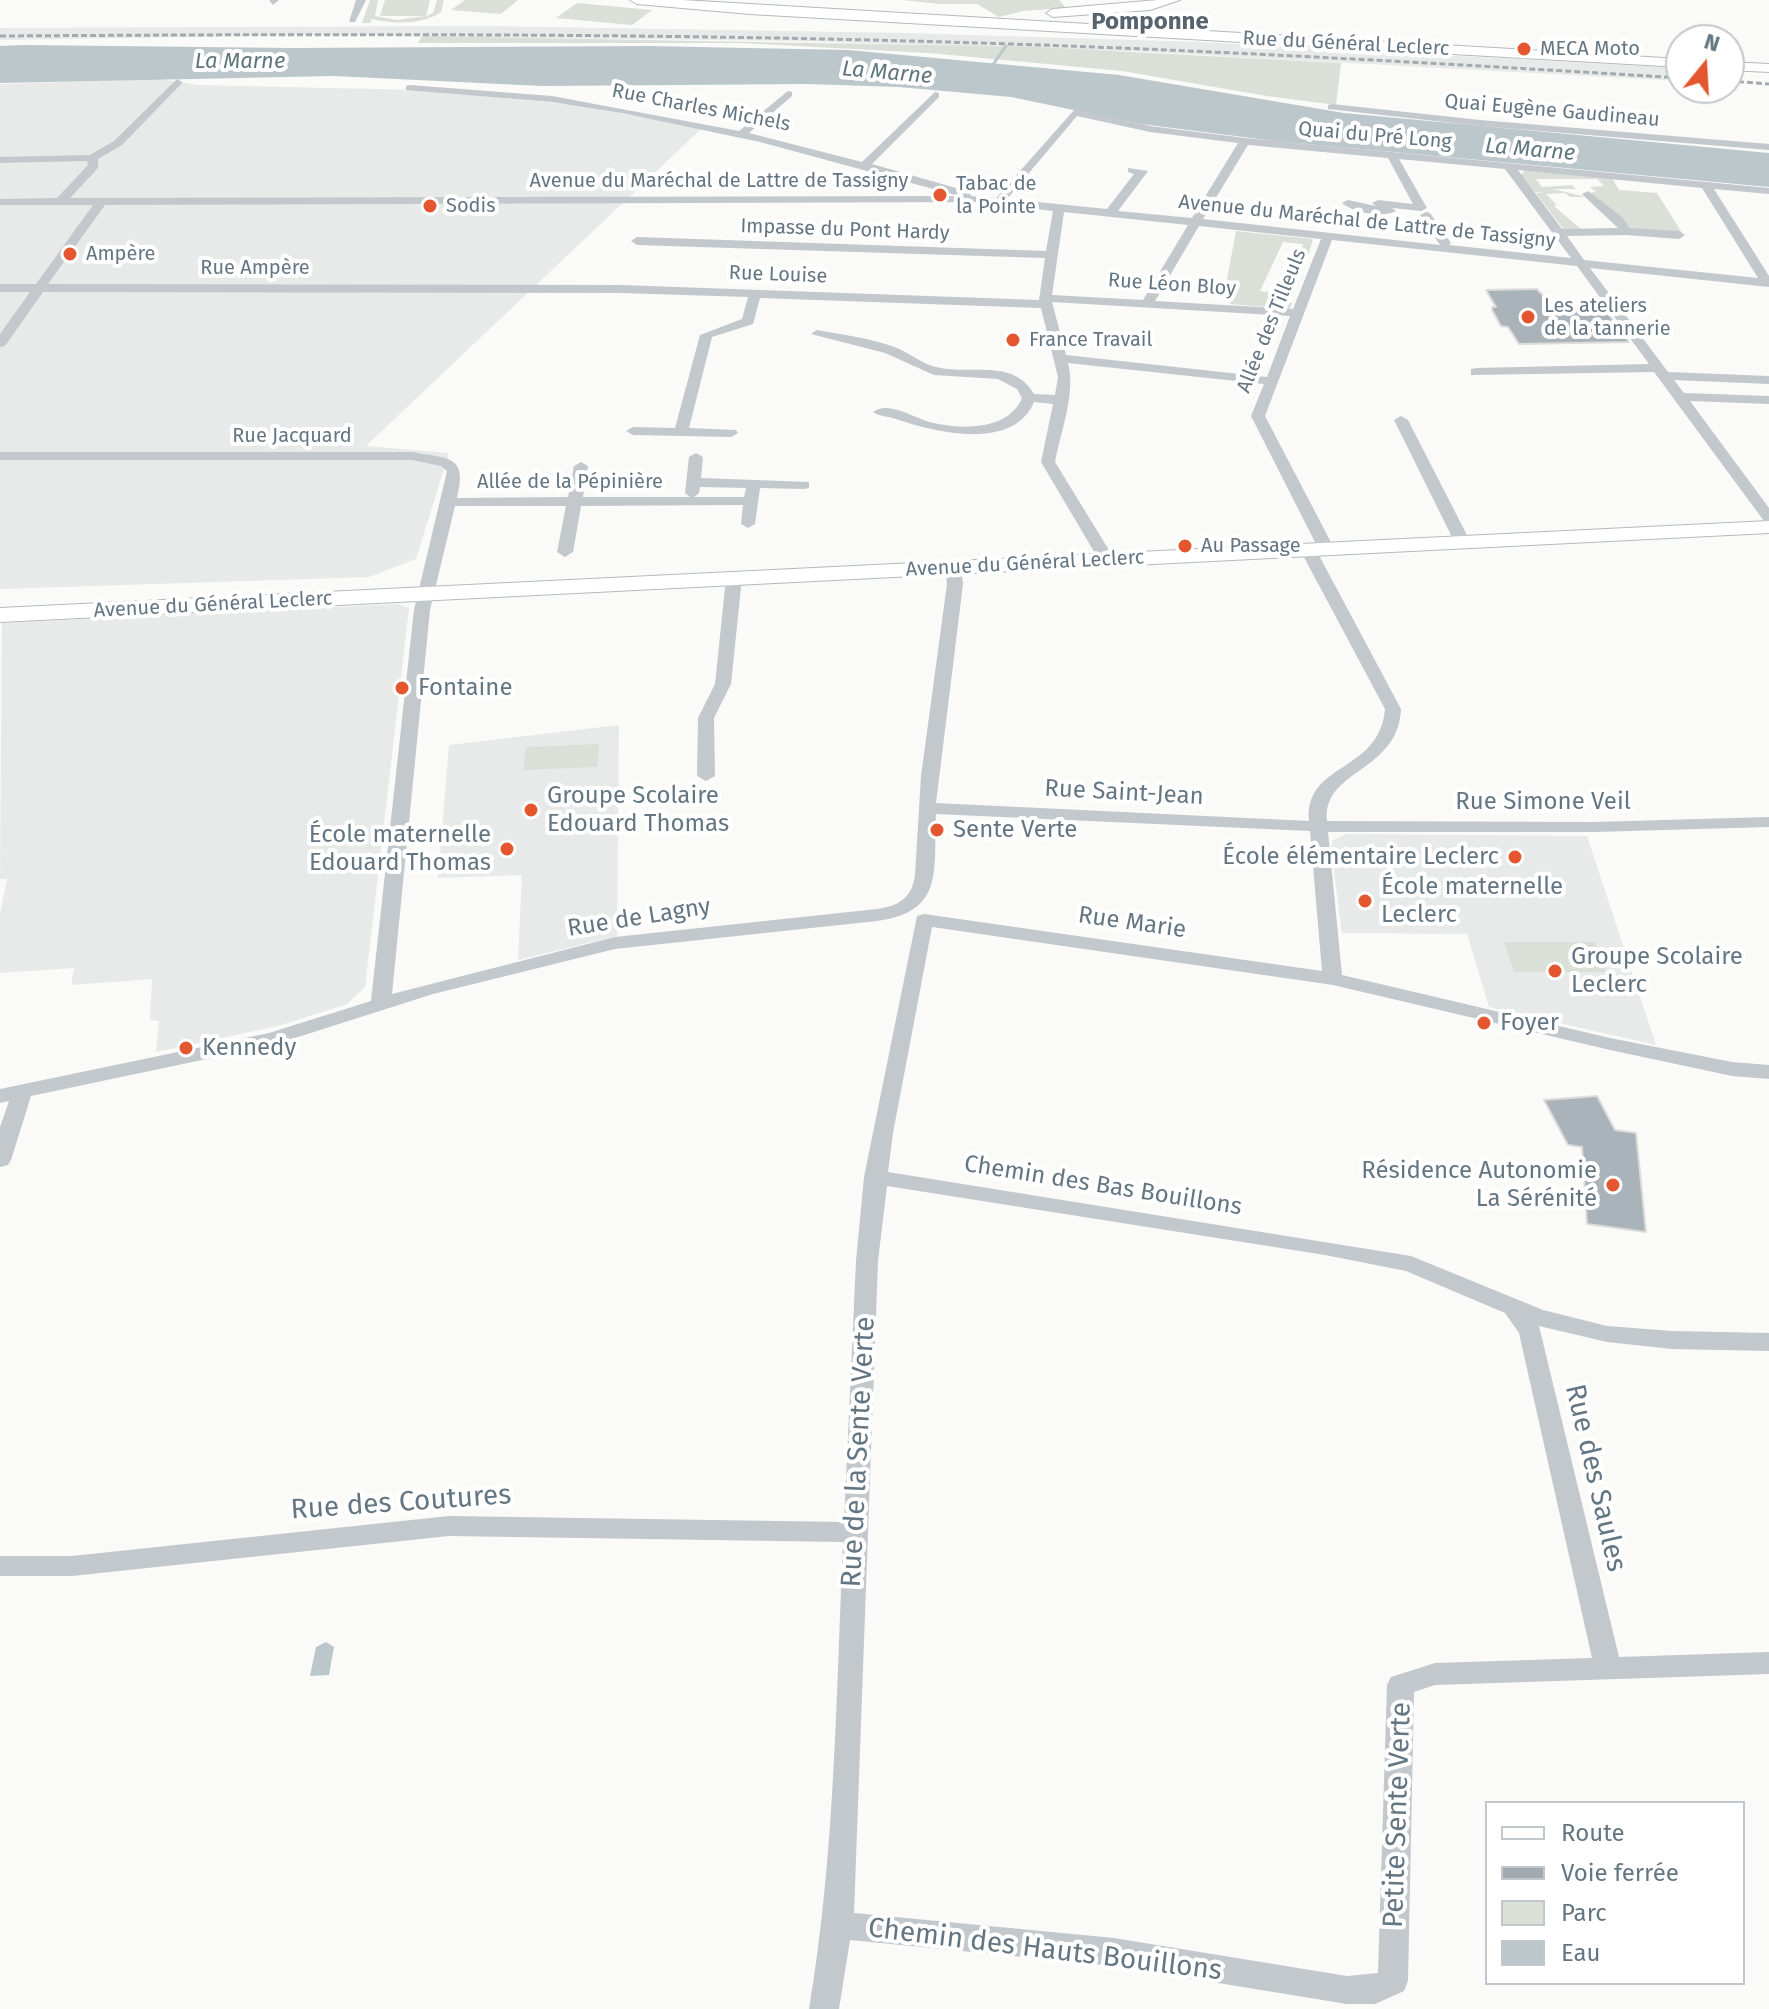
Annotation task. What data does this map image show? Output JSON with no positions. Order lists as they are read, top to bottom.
{
  "streets": {
    "main road": ["Rue du Général Leclerc", "Avenue du Général Leclerc"],
    "street": [
      "Rue Charles Michels",
      "Quai Eugène Gaudineau",
      "Quai du Pré Long",
      "Avenue du Maréchal de Lattre de Tassigny",
      "Impasse du Pont Hardy",
      "Rue Ampère",
      "Rue Louise",
      "Rue Léon Bloy",
      "Allée des Tilleuls",
      "Rue Jacquard",
      "Allée de la Pépinière",
      "Rue Saint-Jean",
      "Rue Simone Veil",
      "Rue de Lagny",
      "Rue Marie",
      "Chemin des Bas Bouillons",
      "Rue de la Sente Verte",
      "Rue des Saules",
      "Rue des Coutures",
      "Petite Sente Verte",
      "Chemin des Hauts Bouillons"
    ]
  },
  "crossings": [
    ["Rue Charles Michels", "Avenue du Maréchal de Lattre de Tassigny"],
    ["Quai du Pré Long", "Avenue du Maréchal de Lattre de Tassigny"],
    ["Avenue du Maréchal de Lattre de Tassigny", "Allée des Tilleuls"],
    ["Rue Ampère", "Rue Louise"],
    ["Rue Louise", "Rue Léon Bloy"],
    ["Rue Léon Bloy", "Allée des Tilleuls"],
    ["Allée des Tilleuls", "Avenue du Général Leclerc"],
    ["Allée des Tilleuls", "Rue Saint-Jean"],
    ["Allée des Tilleuls", "Rue Simone Veil"],
    ["Rue Jacquard", "Allée de la Pépinière"],
    ["Rue Jacquard", "Avenue du Général Leclerc"],
    ["Rue Jacquard", "Rue de Lagny"],
    ["Rue Saint-Jean", "Rue Simone Veil"],
    ["Rue de Lagny", "Rue Marie"],
    ["Rue de Lagny", "Rue de la Sente Verte"],
    ["Rue Marie", "Rue de la Sente Verte"],
    ["Chemin des Bas Bouillons", "Rue de la Sente Verte"],
    ["Chemin des Bas Bouillons", "Rue des Saules"],
    ["Rue de la Sente Verte", "Rue des Coutures"],
    ["Rue de la Sente Verte", "Chemin des Hauts Bouillons"],
    ["Rue des Saules", "Petite Sente Verte"],
    ["Petite Sente Verte", "Chemin des Hauts Bouillons"]
  ],
  "districts": ["Pomponne"],
  "water": ["La Marne"],
  "places": [
    "MECA Moto",
    "Tabac de la Pointe",
    "Sodis",
    "Ampère",
    "Les ateliers de la tannerie",
    "France Travail",
    "Au Passage",
    "Fontaine",
    "Groupe Scolaire Edouard Thomas",
    "Sente Verte",
    "École maternelle Edouard Thomas",
    "École élémentaire Leclerc",
    "École maternelle Leclerc",
    "Groupe Scolaire Leclerc",
    "Foyer",
    "Kennedy",
    "Résidence Autonomie La Sérénité"
  ],
  "legend": [
    "Route",
    "Voie ferrée",
    "Parc",
    "Eau"
  ],
  "north": "top"
}
